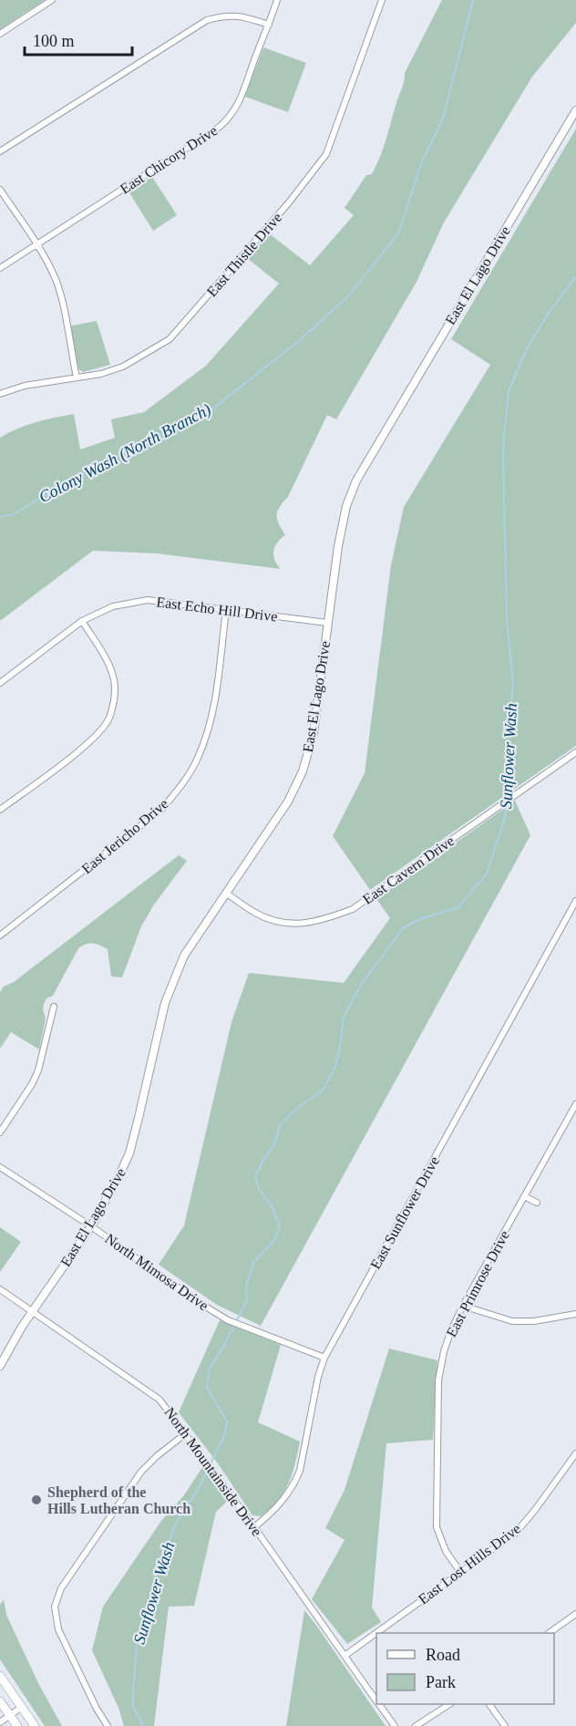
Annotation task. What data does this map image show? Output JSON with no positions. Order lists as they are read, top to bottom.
{
  "streets": {
    "street": [
      "East Chicory Drive",
      "East Thistle Drive",
      "East El Lago Drive",
      "East Echo Hill Drive",
      "East Jericho Drive",
      "East Cavern Drive",
      "East Sunflower Drive",
      "North Mimosa Drive",
      "East Primrose Drive",
      "North Mountainside Drive",
      "East Lost Hills Drive"
    ]
  },
  "crossings": [
    ["East El Lago Drive", "East Echo Hill Drive"],
    ["East El Lago Drive", "East Cavern Drive"],
    ["East El Lago Drive", "North Mimosa Drive"],
    ["East El Lago Drive", "North Mountainside Drive"],
    ["East Echo Hill Drive", "East Jericho Drive"],
    ["East Sunflower Drive", "North Mimosa Drive"],
    ["East Sunflower Drive", "North Mountainside Drive"],
    ["East Primrose Drive", "East Lost Hills Drive"],
    ["North Mountainside Drive", "East Lost Hills Drive"]
  ],
  "water": ["Colony Wash (North Branch)", "Sunflower Wash"],
  "places": ["Shepherd of the Hills Lutheran Church"],
  "legend": ["Road", "Park"],
  "scale_bar": "100 m"
}
